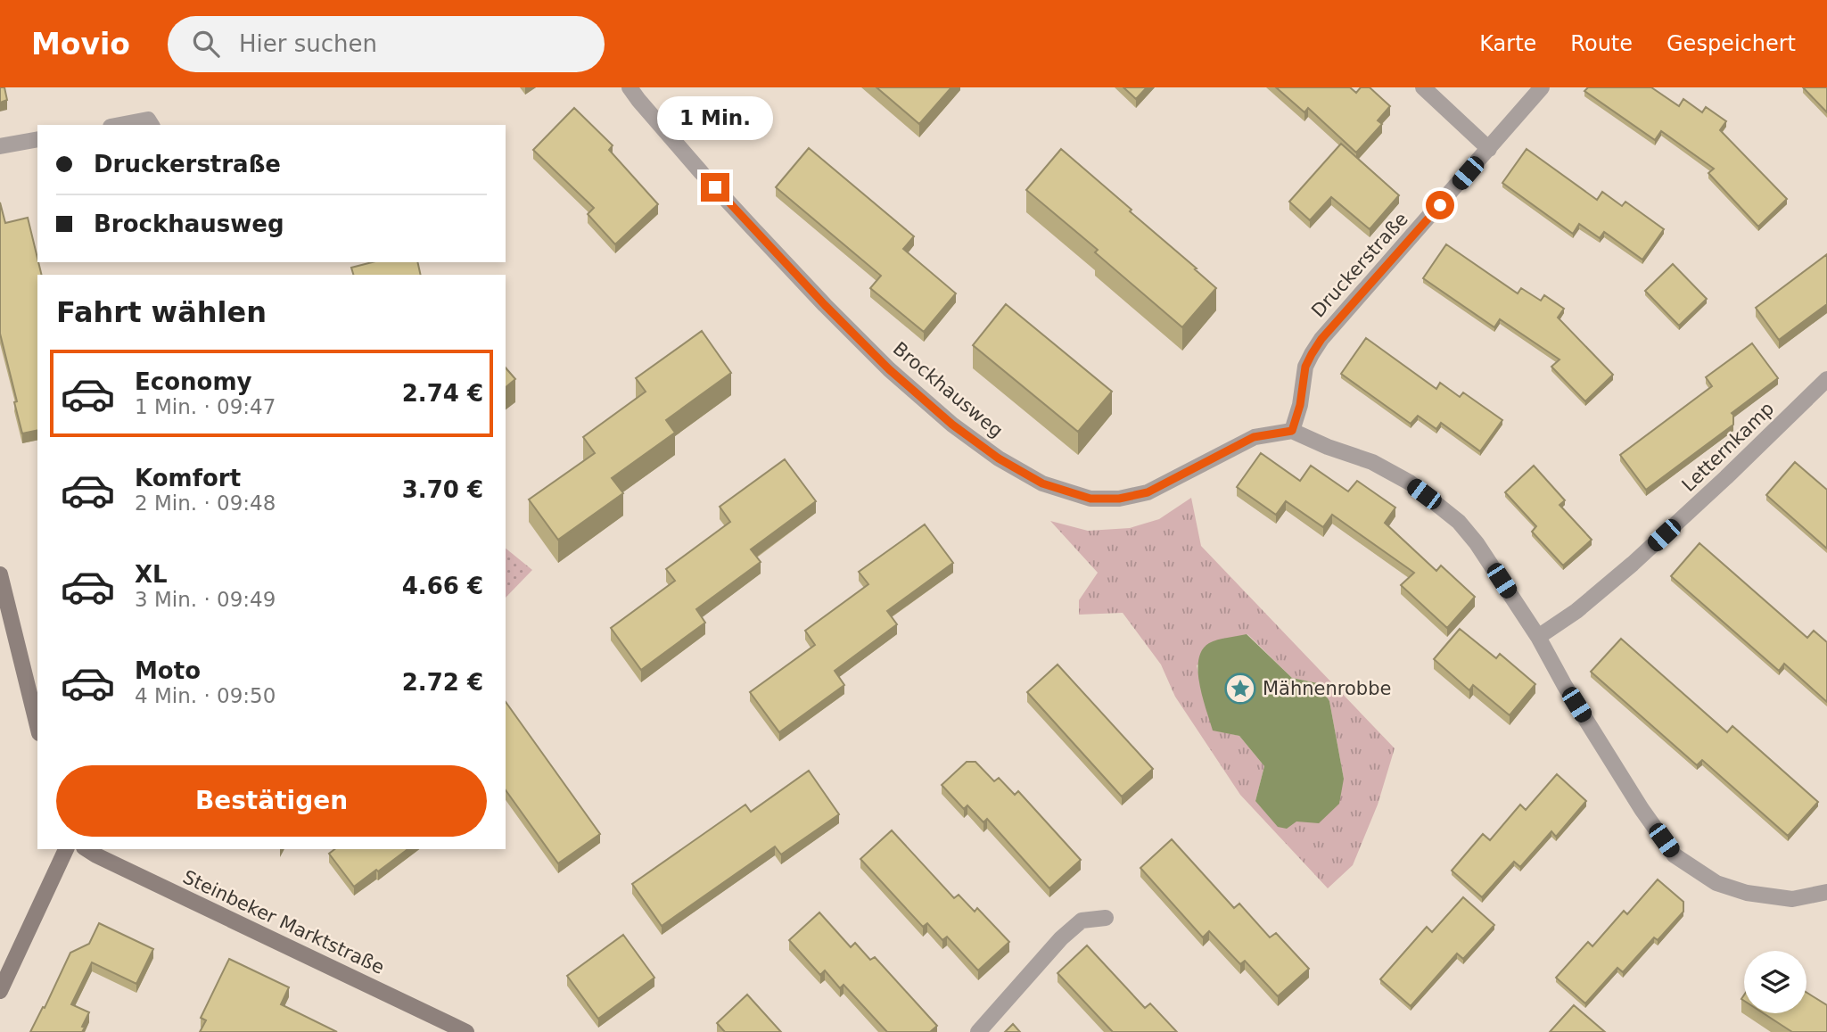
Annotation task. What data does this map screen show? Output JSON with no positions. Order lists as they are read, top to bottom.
{
  "streets": {
    "street": [
      "Druckerstraße",
      "Brockhausweg",
      "Letternkamp",
      "Steinbeker Marktstraße"
    ]
  },
  "crossings": [
    ["Druckerstraße", "Brockhausweg"]
  ],
  "places": {
    "place": ["Mähnenrobbe"]
  },
  "page": {
    "header": "Movio",
    "search": "Hier suchen",
    "nav": ["Karte", "Route", "Gespeichert"],
    "bubble": "1 Min.",
    "banner": ["Druckerstraße", "Brockhausweg"],
    "heading": "Fahrt wählen",
    "list": [
      {
        "name": "Economy",
        "note": "1 Min. · 09:47",
        "value": "2.74 €"
      },
      {
        "name": "Komfort",
        "note": "2 Min. · 09:48",
        "value": "3.70 €"
      },
      {
        "name": "XL",
        "note": "3 Min. · 09:49",
        "value": "4.66 €"
      },
      {
        "name": "Moto",
        "note": "4 Min. · 09:50",
        "value": "2.72 €"
      }
    ],
    "buttons": "Bestätigen"
  }
}
